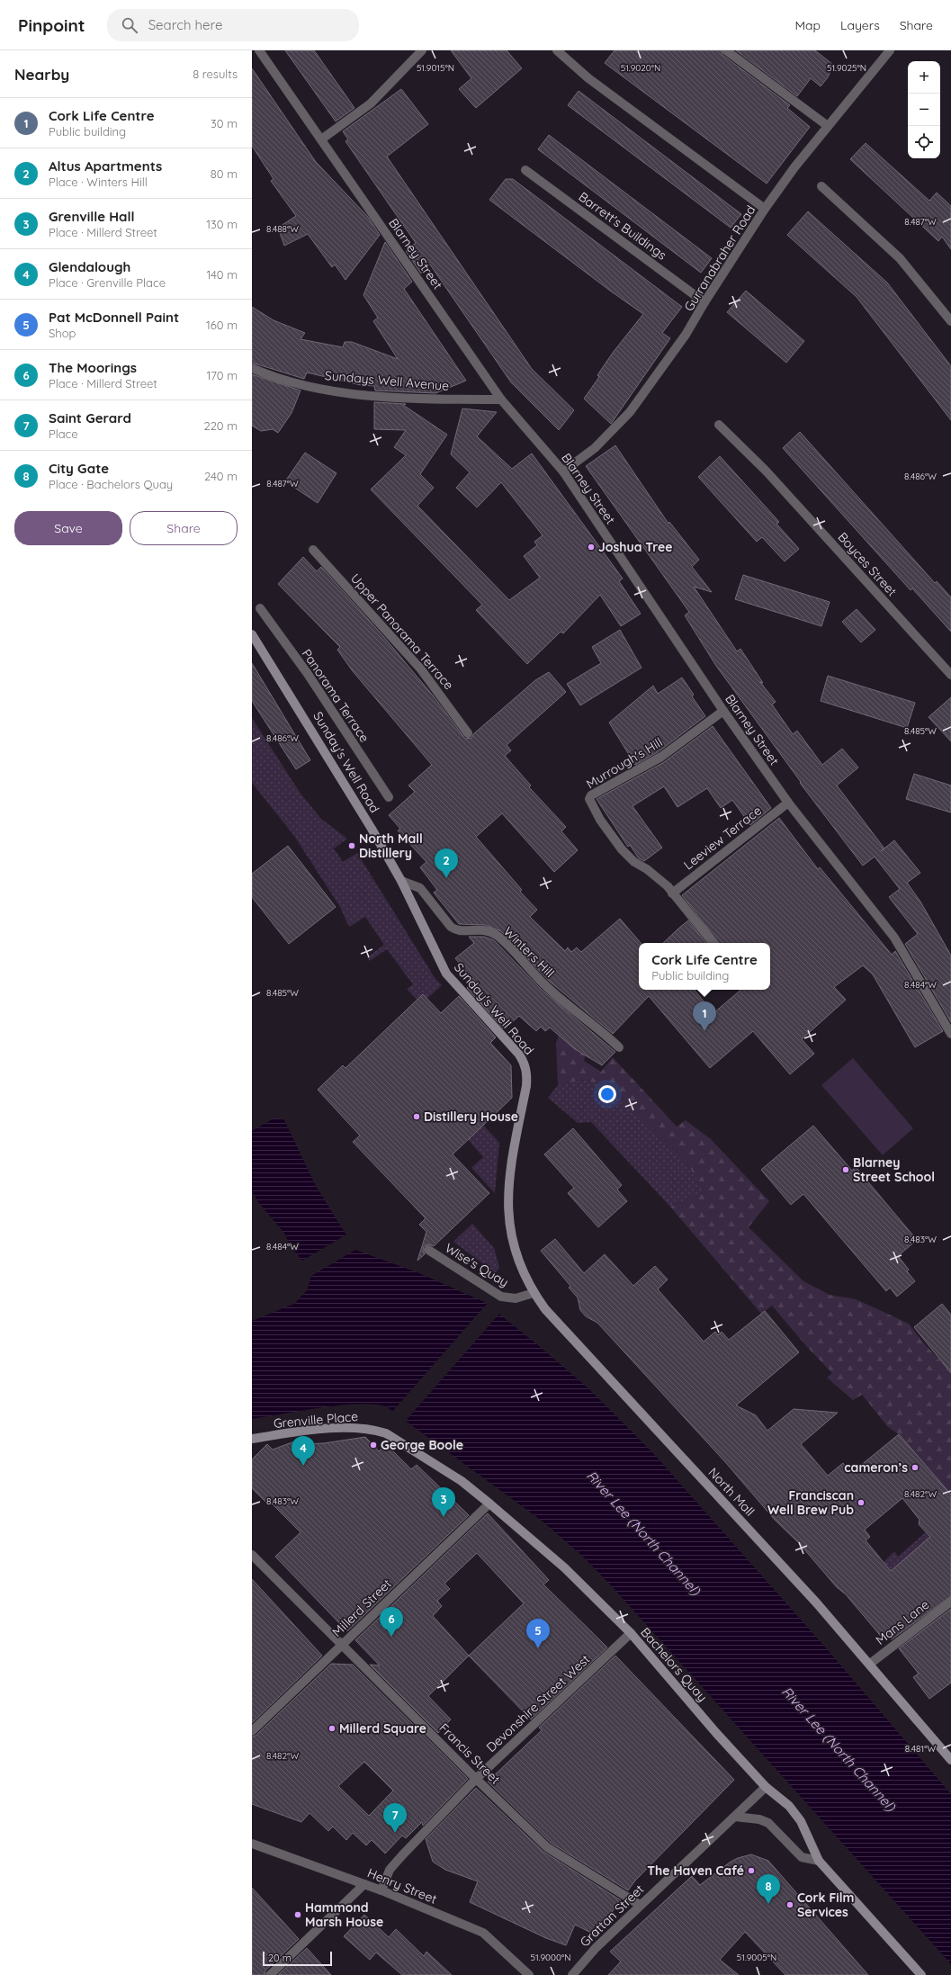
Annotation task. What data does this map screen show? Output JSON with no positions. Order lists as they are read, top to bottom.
{
  "streets": {
    "main road": [
      "Sunday's Well Road",
      "Grenville Place",
      "North Mall",
      "Bachelors Quay"
    ],
    "street": [
      "Barrett's Buildings",
      "Blarney Street",
      "Gurranabraher Road",
      "Sundays Well Avenue",
      "Boyces Street",
      "Upper Panorama Terrace",
      "Panorama Terrace",
      "Murrough's Hill",
      "Leeview Terrace",
      "Winters Hill",
      "Wise's Quay",
      "Millerd Street",
      "Mans Lane",
      "Devonshire Street West",
      "Francis Street",
      "Henry Street",
      "Grattan Street"
    ]
  },
  "crossings": [
    ["Barrett's Buildings", "Gurranabraher Road"],
    ["Blarney Street", "Gurranabraher Road"],
    ["Blarney Street", "Sundays Well Avenue"],
    ["Blarney Street", "Murrough's Hill"],
    ["Blarney Street", "Leeview Terrace"],
    ["Sunday's Well Road", "Winters Hill"],
    ["Sunday's Well Road", "Wise's Quay"],
    ["Sunday's Well Road", "North Mall"],
    ["Murrough's Hill", "Leeview Terrace"],
    ["Wise's Quay", "North Mall"],
    ["Grenville Place", "Millerd Street"],
    ["Grenville Place", "Bachelors Quay"],
    ["North Mall", "Mans Lane"],
    ["Millerd Street", "Bachelors Quay"],
    ["Millerd Street", "Francis Street"],
    ["Bachelors Quay", "Devonshire Street West"],
    ["Bachelors Quay", "Grattan Street"],
    ["Devonshire Street West", "Francis Street"],
    ["Devonshire Street West", "Henry Street"],
    ["Francis Street", "Grattan Street"]
  ],
  "water": ["River Lee (North Channel)"],
  "places": [
    "Joshua Tree",
    "North Mall Distillery",
    "Distillery House",
    "Blarney Street School",
    "George Boole",
    "cameron’s",
    "Franciscan Well Brew Pub",
    "Millerd Square",
    "The Haven Café",
    "Cork Film Services",
    "Hammond Marsh House"
  ],
  "scale_bar": "20 m",
  "page": {
    "header": "Pinpoint",
    "search": "Search here",
    "nav": ["Map", "Layers", "Share"],
    "heading": ["Nearby", "8 results"],
    "map_buttons": ["+", "−"],
    "list": [
      {
        "mark": "1",
        "name": "Cork Life Centre",
        "note": "Public building",
        "value": "30 m"
      },
      {
        "mark": "2",
        "name": "Altus Apartments",
        "note": "Place · Winters Hill",
        "value": "80 m"
      },
      {
        "mark": "3",
        "name": "Grenville Hall",
        "note": "Place · Millerd Street",
        "value": "130 m"
      },
      {
        "mark": "4",
        "name": "Glendalough",
        "note": "Place · Grenville Place",
        "value": "140 m"
      },
      {
        "mark": "5",
        "name": "Pat McDonnell Paint",
        "note": "Shop",
        "value": "160 m"
      },
      {
        "mark": "6",
        "name": "The Moorings",
        "note": "Place · Millerd Street",
        "value": "170 m"
      },
      {
        "mark": "7",
        "name": "Saint Gerard",
        "note": "Place",
        "value": "220 m"
      },
      {
        "mark": "8",
        "name": "City Gate",
        "note": "Place · Bachelors Quay",
        "value": "240 m"
      }
    ],
    "buttons": ["Save", "Share"],
    "pins": [
      "2",
      "1",
      "4",
      "3",
      "6",
      "5",
      "7",
      "8"
    ],
    "popup": ["Cork Life Centre", "Public building"],
    "scale": "20 m"
  },
  "coordinates": [
    "51.9015°N",
    "51.9020°N",
    "51.9025°N",
    "8.487°W",
    "8.488°W",
    "8.486°W",
    "8.485°W",
    "8.484°W",
    "8.483°W",
    "8.482°W",
    "8.481°W",
    "51.9000°N",
    "51.9005°N"
  ]
}
